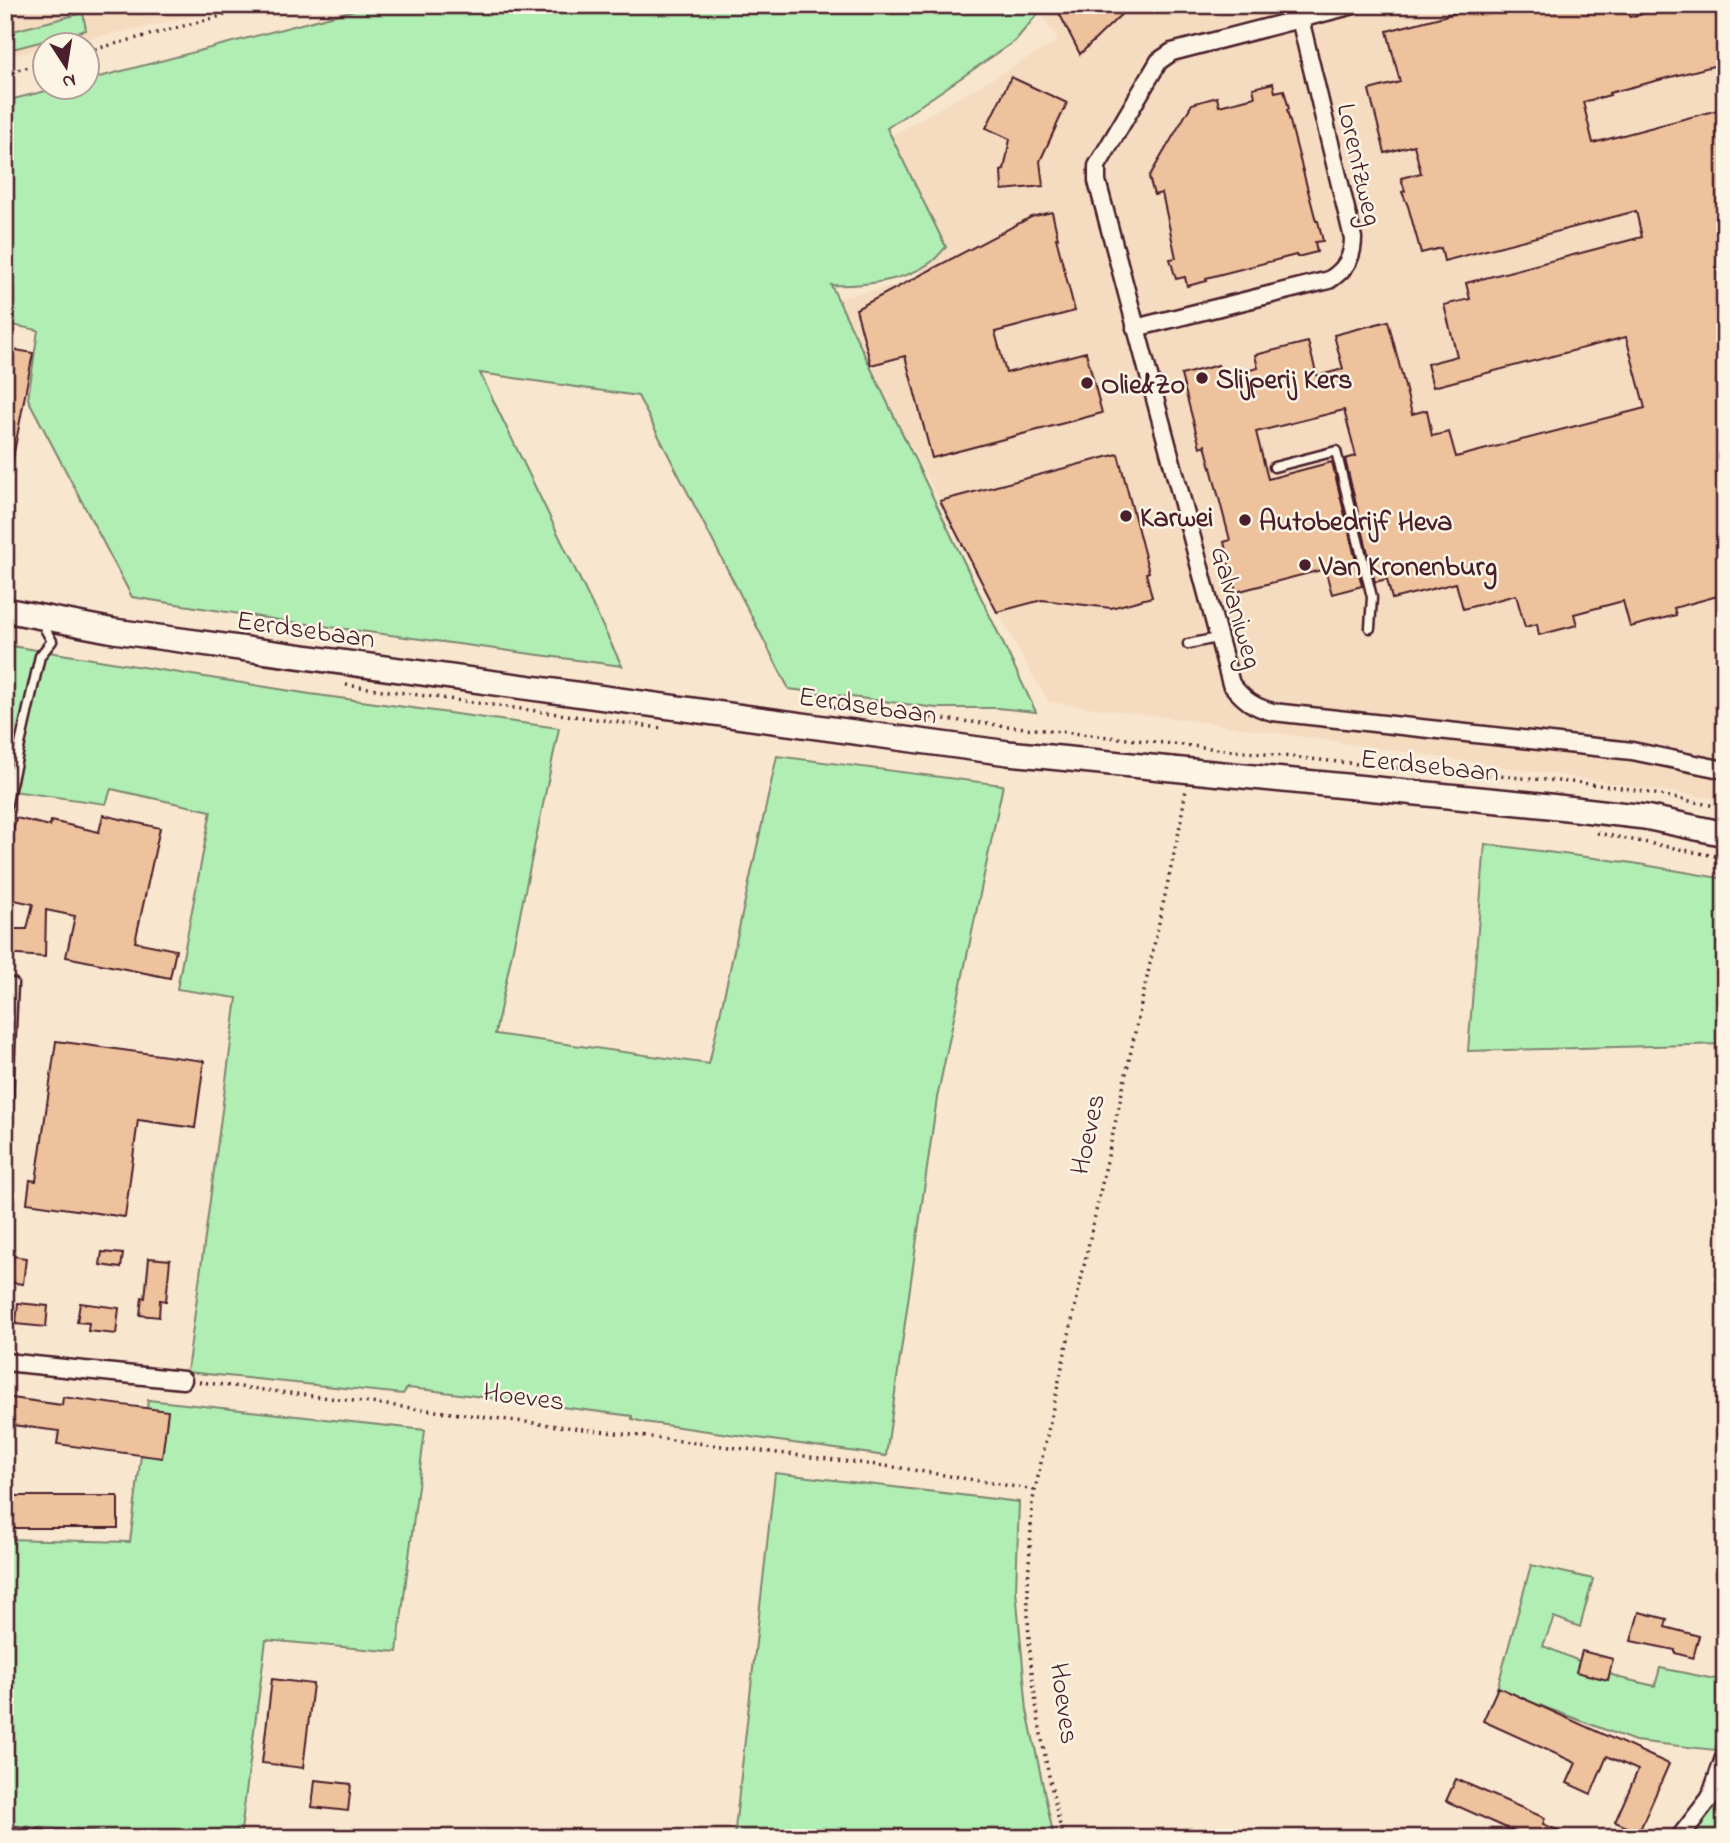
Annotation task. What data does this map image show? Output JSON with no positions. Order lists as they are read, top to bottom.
{
  "streets": {
    "main road": ["Eerdsebaan"],
    "street": ["Lorentzweg", "Galvaniweg"],
    "path": ["Hoeves"]
  },
  "crossings": [
    ["Lorentzweg", "Galvaniweg"]
  ],
  "places": [
    "Slijperij Kers",
    "Olie&Zo",
    "Karwei",
    "Autobedrijf Heva",
    "Van Kronenburg"
  ],
  "north": "bottom"
}
